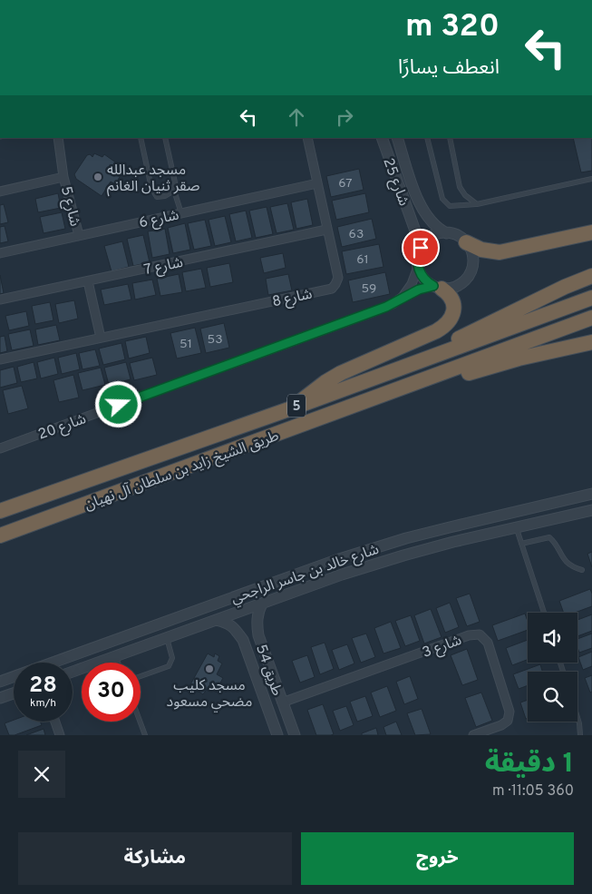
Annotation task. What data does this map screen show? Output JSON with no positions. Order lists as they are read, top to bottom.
{
  "streets": {
    "highway": ["5", "طريق الشيخ زايد بن سلطان آل نهيان"],
    "street": [
      "شارع 25",
      "شارع 5",
      "شارع 6",
      "شارع 7",
      "شارع 8",
      "شارع 20",
      "شارع خالد بن جاسر الراجحي",
      "شارع 3",
      "طريق 54"
    ]
  },
  "crossings": [
    ["شارع 25", "شارع 20"],
    ["شارع 5", "شارع 6"],
    ["شارع 6", "شارع 8"],
    ["شارع 7", "شارع 8"],
    ["شارع خالد بن جاسر الراجحي", "طريق 54"],
    ["شارع 3", "طريق 54"]
  ],
  "places": ["مسجد عبدالله صقر ثنيان الغانم", "مسجد كليب مضحي مسعود"],
  "house_numbers": [
    "67",
    "63",
    "61",
    "59",
    "53",
    "51"
  ],
  "page": {
    "turn": ["320 m", "انعطف يسارًا"],
    "speed": "28 km/h",
    "limit": "30",
    "heading": ["1 دقيقة", "360 m · 11:05"],
    "buttons": ["خروج", "مشاركة"]
  }
}
